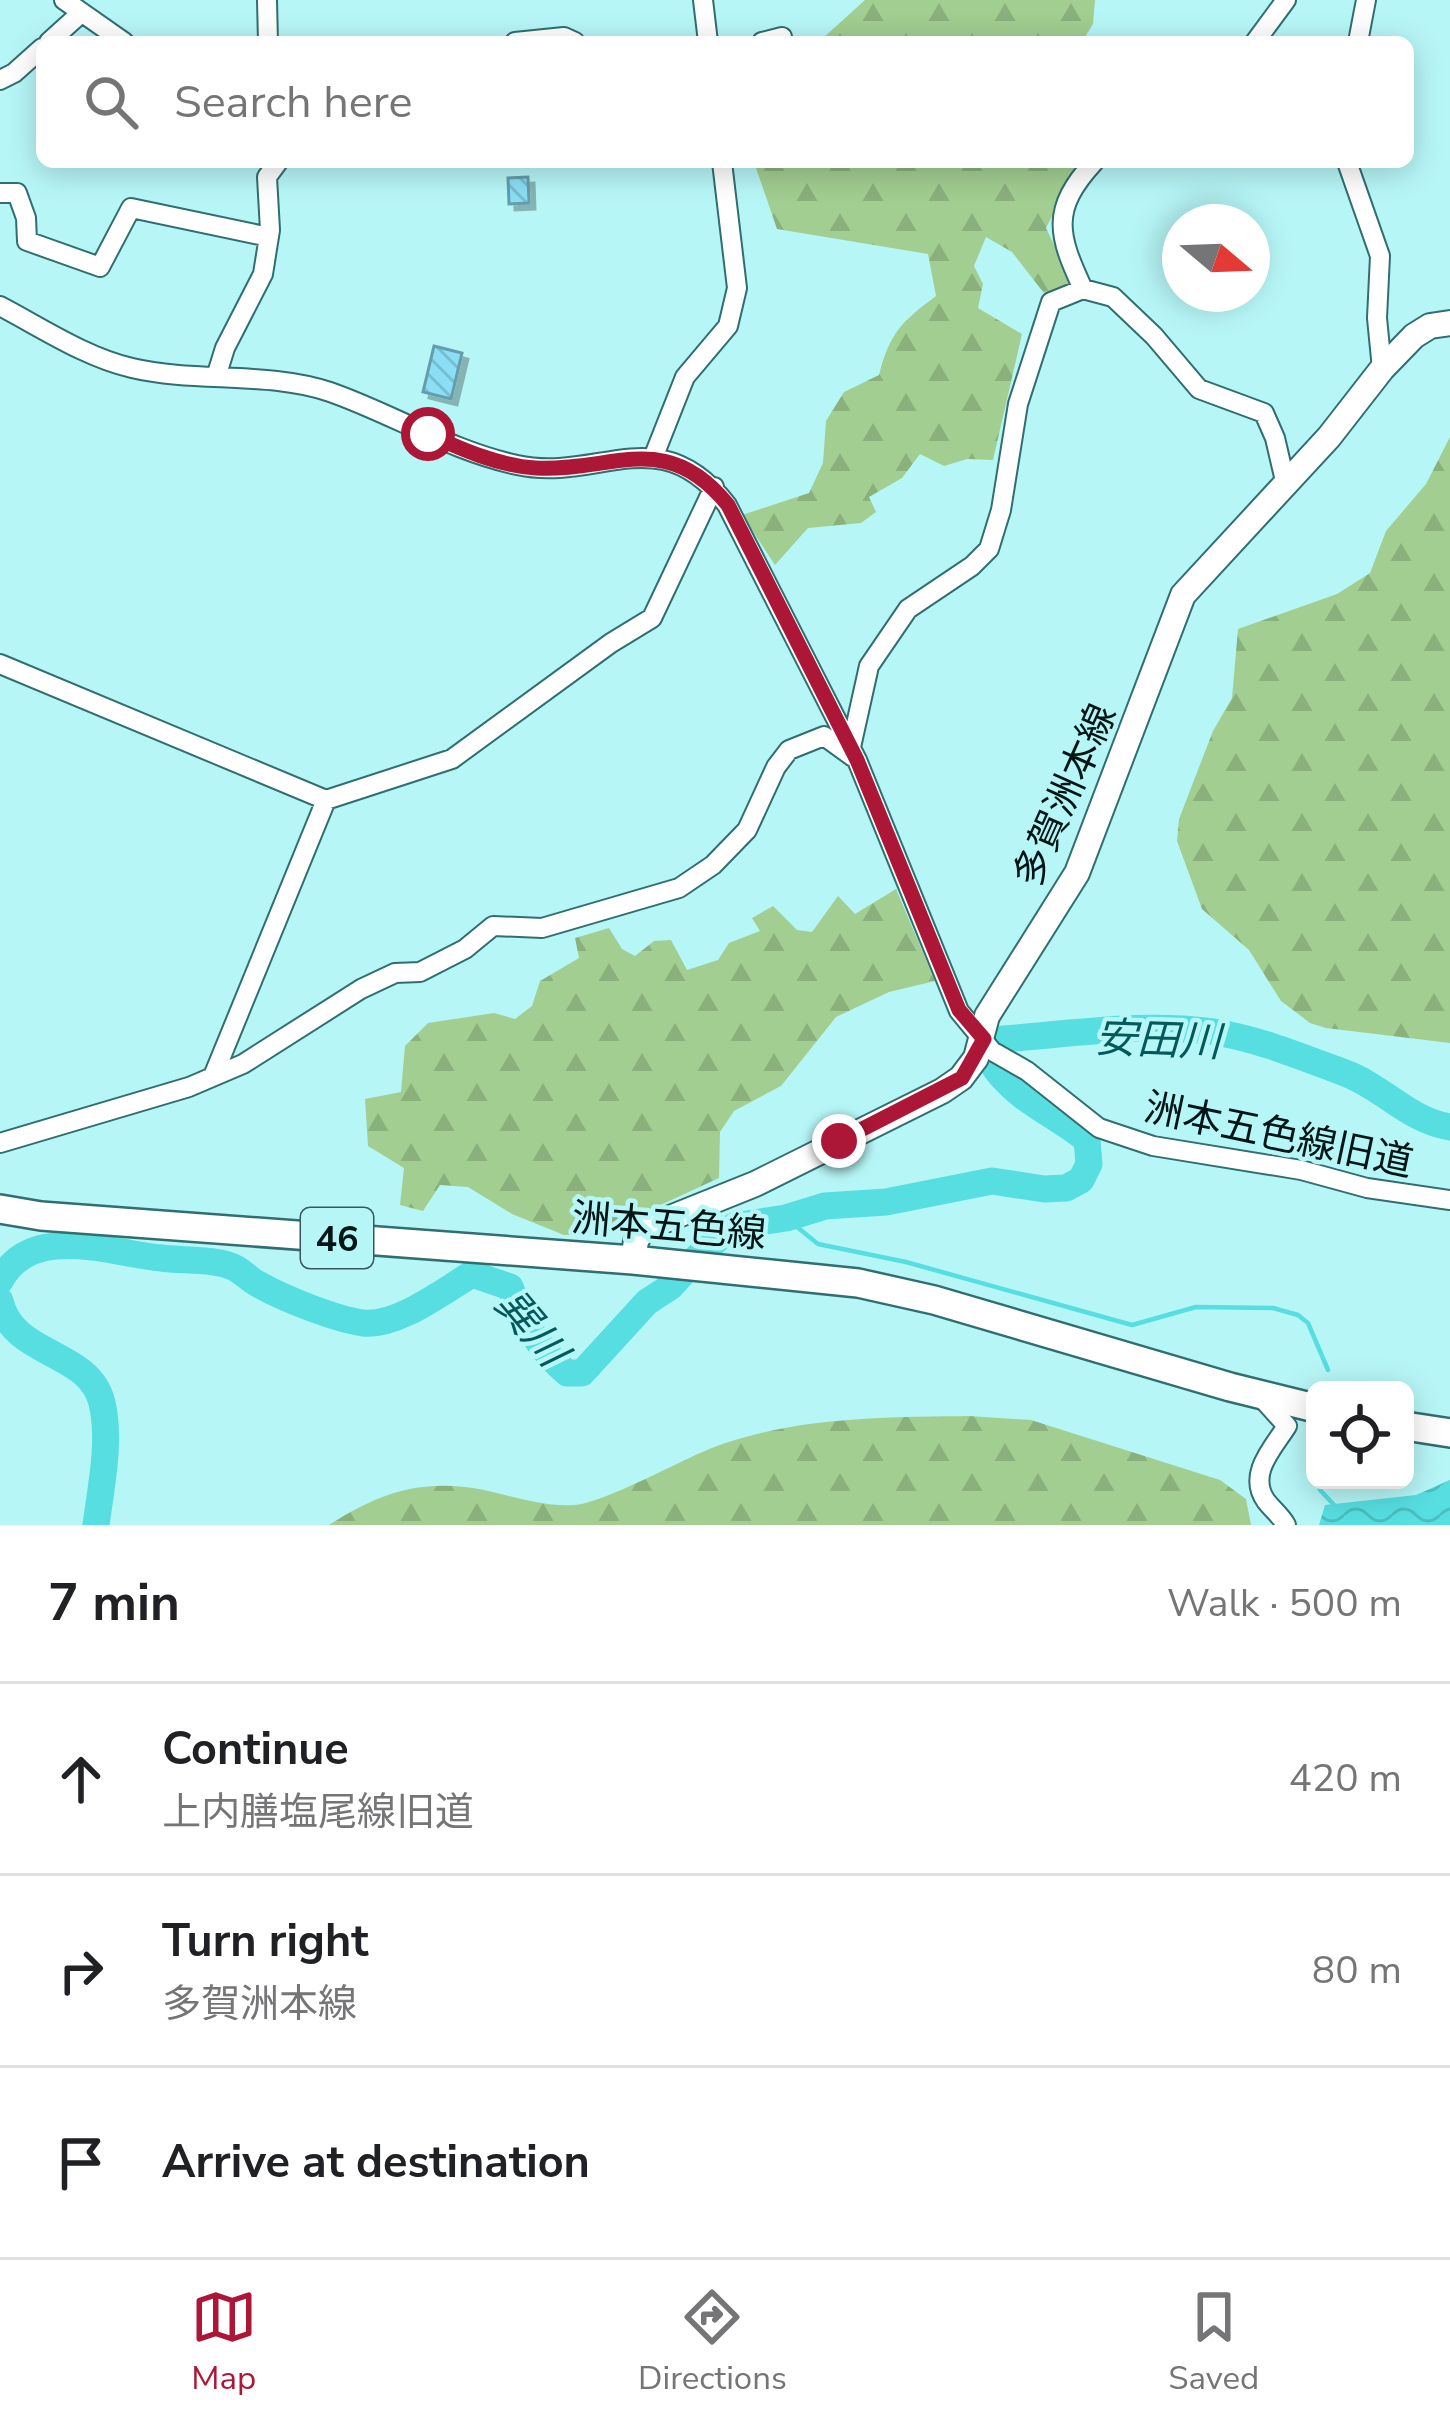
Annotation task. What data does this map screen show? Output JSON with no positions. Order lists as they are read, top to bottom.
{
  "streets": {
    "main road": ["多賀洲本線", "洲本五色線", "46"],
    "street": ["洲本五色線旧道"]
  },
  "crossings": [
    ["多賀洲本線", "洲本五色線旧道"],
    ["多賀洲本線", "洲本五色線"]
  ],
  "water": ["安田川", "巽川"],
  "north": "right",
  "page": {
    "search": "Search here",
    "heading": ["7 min", "Walk · 500 m"],
    "list": [
      ["Continue", "上内膳塩尾線旧道", "420 m"],
      ["Turn right", "多賀洲本線", "80 m"],
      "Arrive at destination"
    ],
    "nav": ["Map", "Directions", "Saved"]
  }
}
